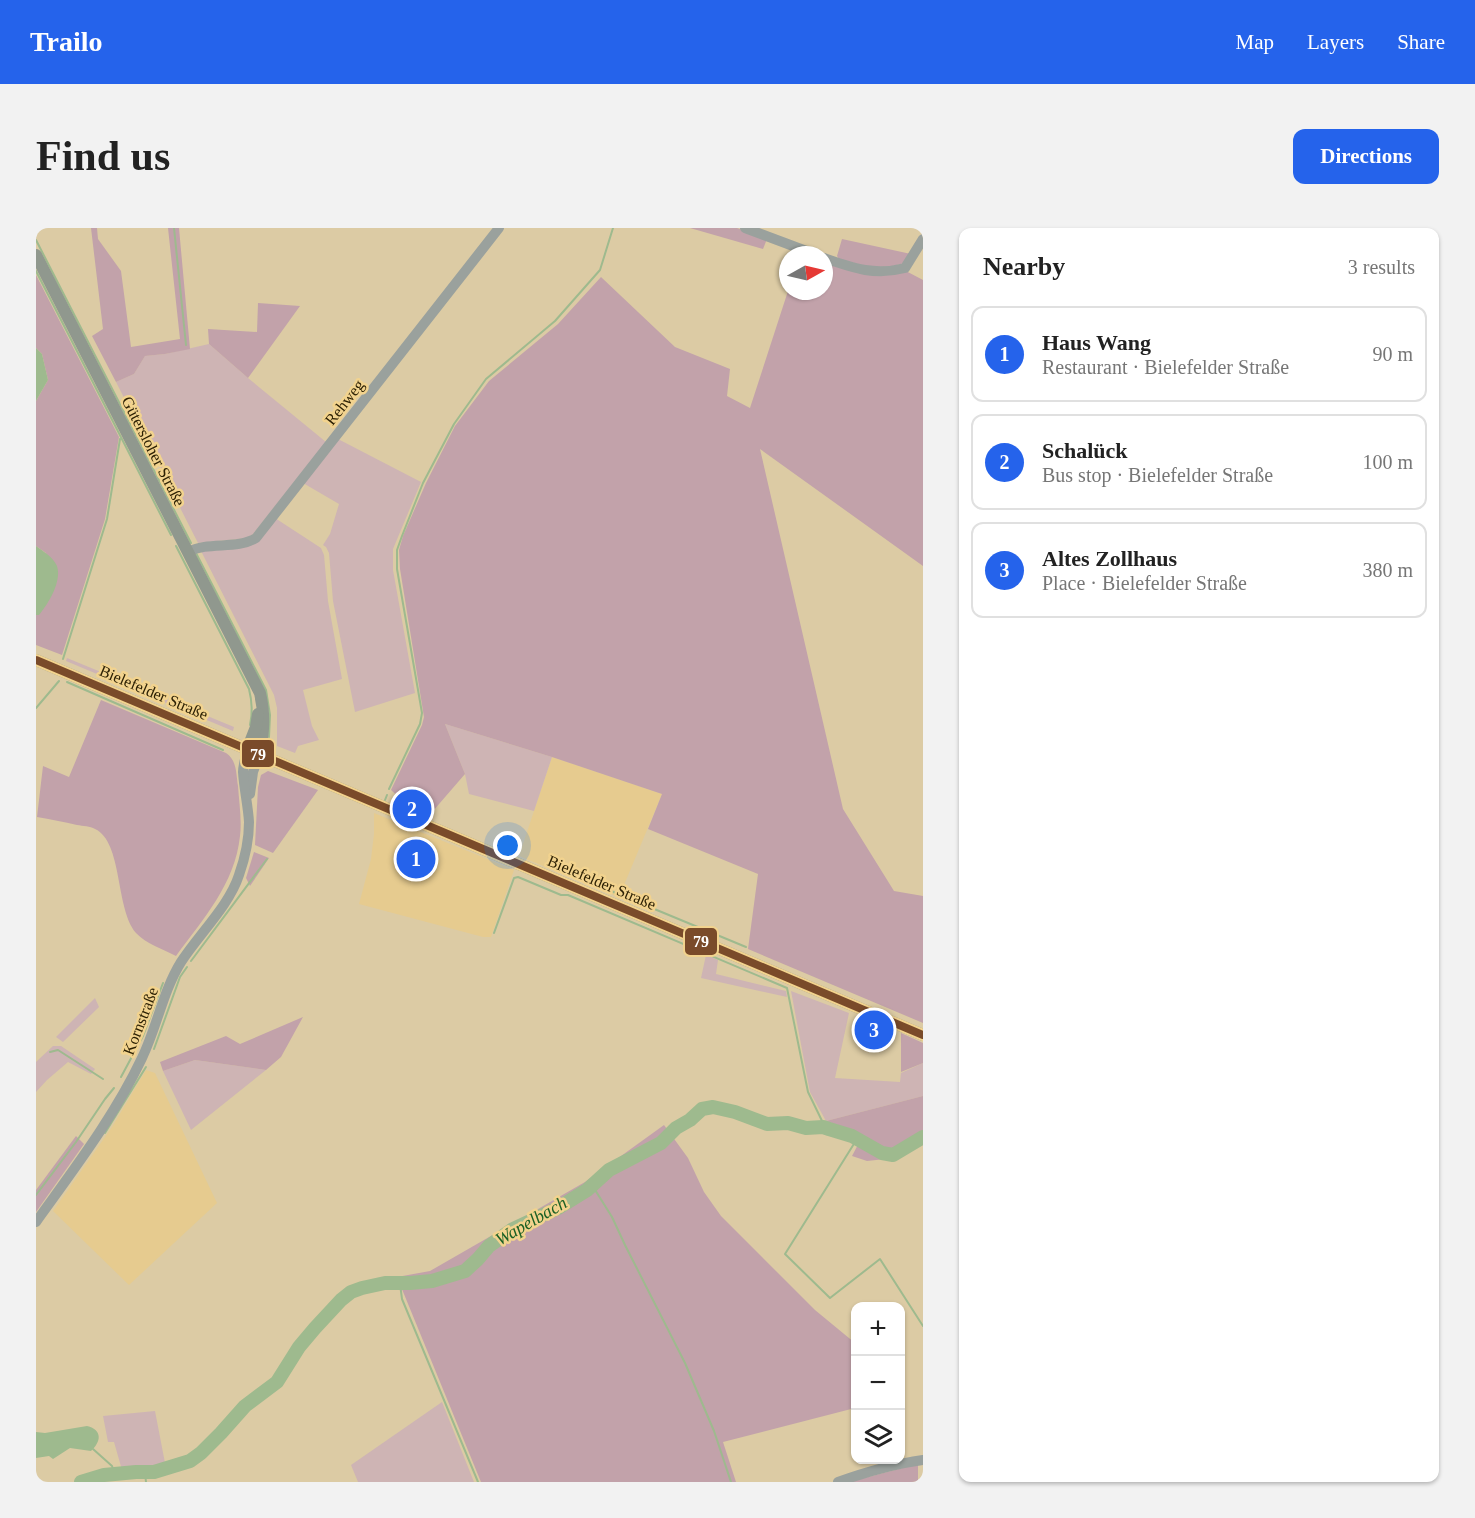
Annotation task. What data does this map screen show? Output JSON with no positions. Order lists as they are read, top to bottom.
{
  "streets": {
    "main road": ["Gütersloher Straße", "Bielefelder Straße"],
    "street": ["Rehweg", "Kornstraße"]
  },
  "crossings": [
    ["Rehweg", "Gütersloher Straße"],
    ["Gütersloher Straße", "Bielefelder Straße"],
    ["Gütersloher Straße", "Kornstraße"],
    ["Bielefelder Straße", "Kornstraße"]
  ],
  "water": ["Wapelbach"],
  "lines": ["transit line 79"],
  "north": "right",
  "page": {
    "header": "Trailo",
    "nav": ["Map", "Layers", "Share"],
    "buttons": "Directions",
    "title": "Find us",
    "heading": ["Nearby", "3 results"],
    "list": [
      {
        "mark": "1",
        "name": "Haus Wang",
        "note": "Restaurant · Bielefelder Straße",
        "value": "90 m"
      },
      {
        "mark": "2",
        "name": "Schalück",
        "note": "Bus stop · Bielefelder Straße",
        "value": "100 m"
      },
      {
        "mark": "3",
        "name": "Altes Zollhaus",
        "note": "Place · Bielefelder Straße",
        "value": "380 m"
      }
    ],
    "pins": ["2", "1", "3"],
    "map_buttons": ["+", "−"]
  }
}
